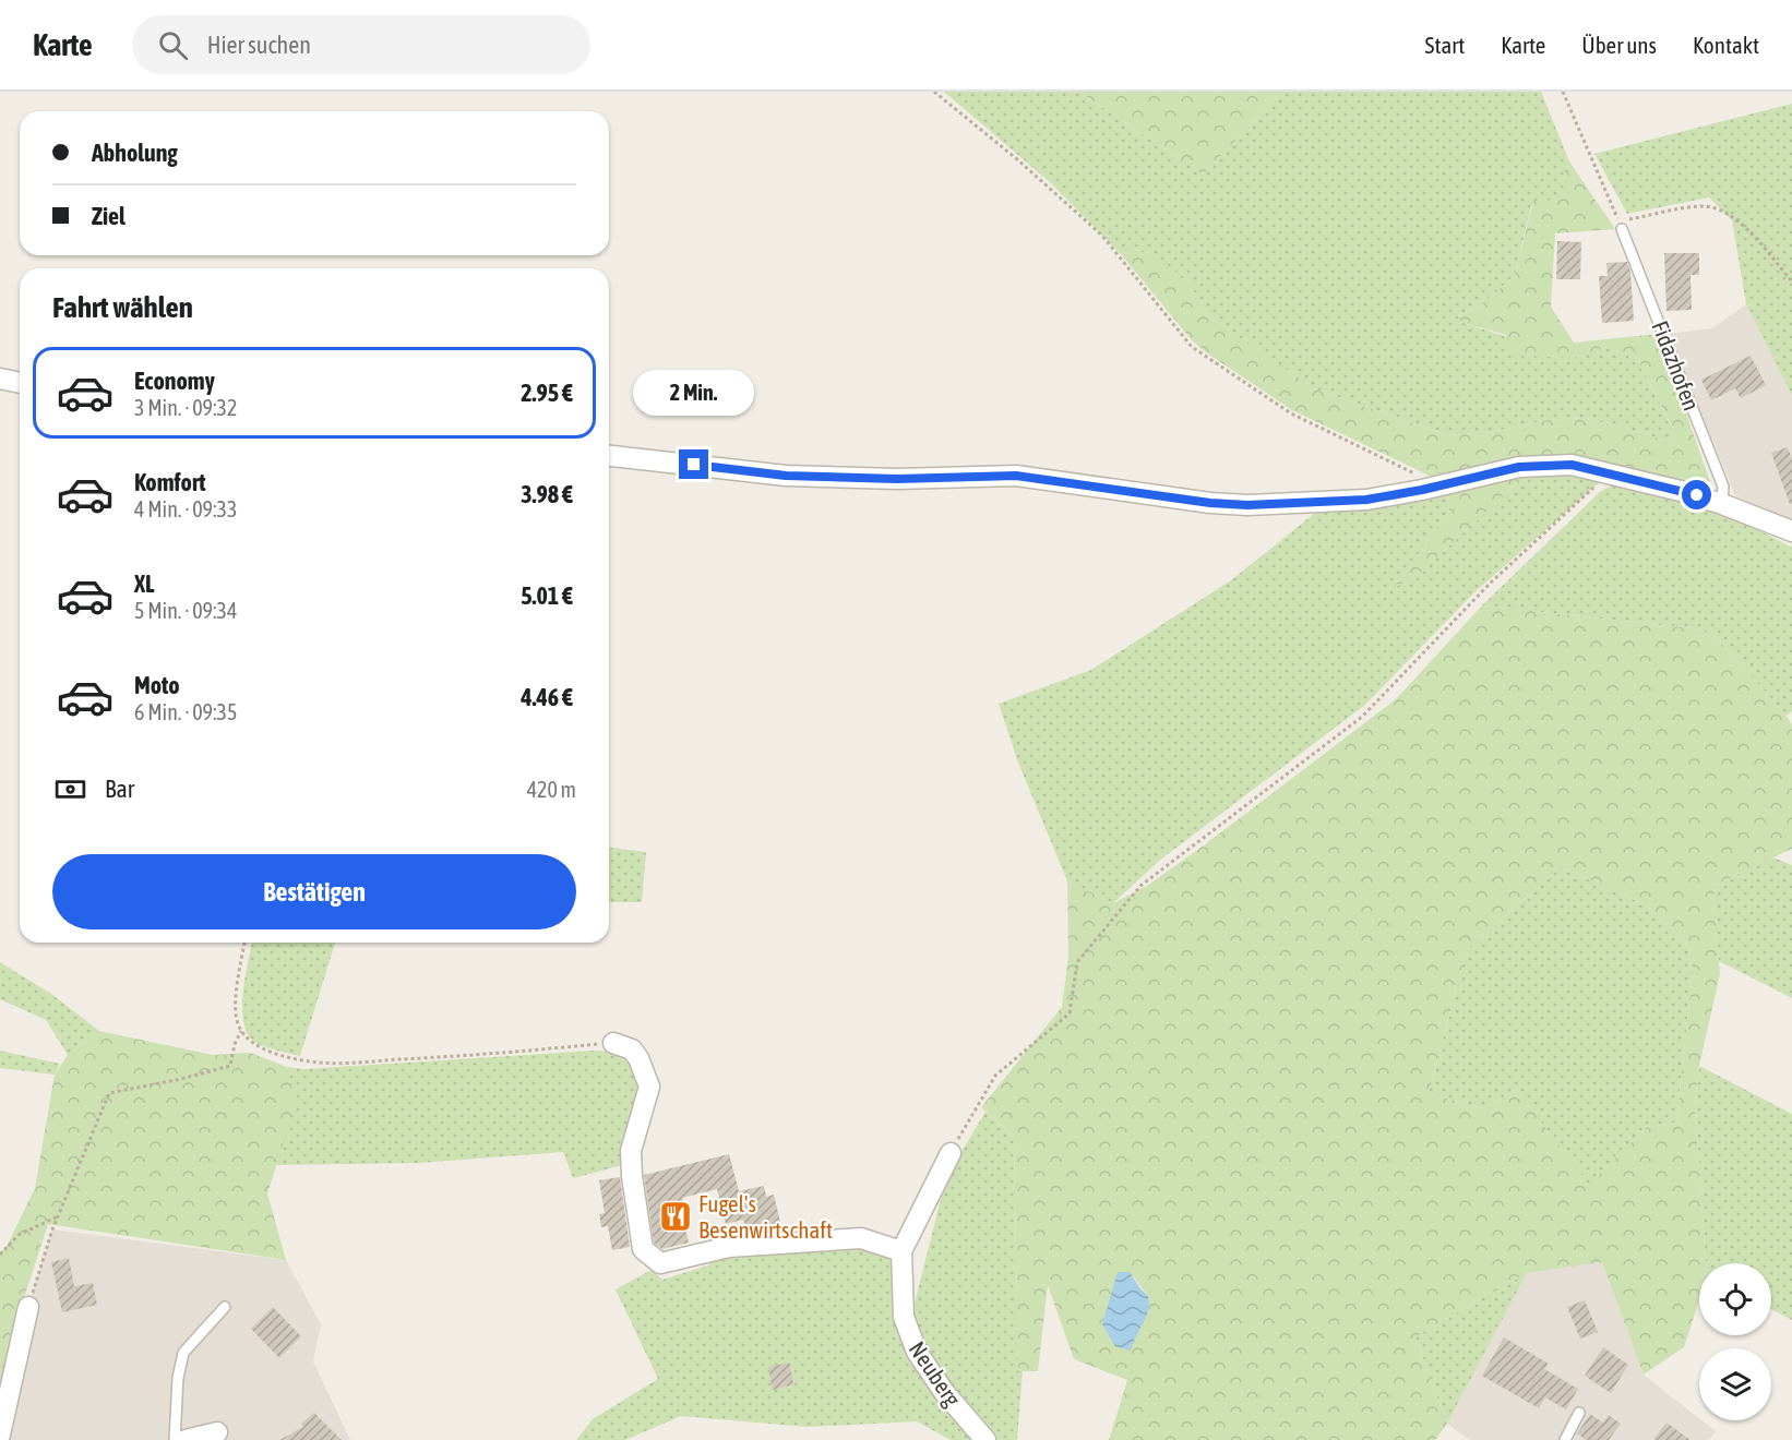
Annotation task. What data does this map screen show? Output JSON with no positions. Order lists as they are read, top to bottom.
{
  "streets": {
    "street": ["Neuberg"],
    "lane": ["Fidazhofen"]
  },
  "places": {
    "restaurant": ["Fugel's Besenwirtschaft"]
  },
  "page": {
    "header": "Karte",
    "search": "Hier suchen",
    "nav": [
      "Start",
      "Karte",
      "Über uns",
      "Kontakt"
    ],
    "banner": ["Abholung", "Ziel"],
    "heading": "Fahrt wählen",
    "list": [
      {
        "name": "Economy",
        "note": "3 Min. · 09:32",
        "value": "2.95 €"
      },
      {
        "name": "Komfort",
        "note": "4 Min. · 09:33",
        "value": "3.98 €"
      },
      {
        "name": "XL",
        "note": "5 Min. · 09:34",
        "value": "5.01 €"
      },
      {
        "name": "Moto",
        "note": "6 Min. · 09:35",
        "value": "4.46 €"
      }
    ],
    "bubble": "2 Min.",
    "pay": ["Bar", "420 m"],
    "buttons": "Bestätigen"
  }
}
